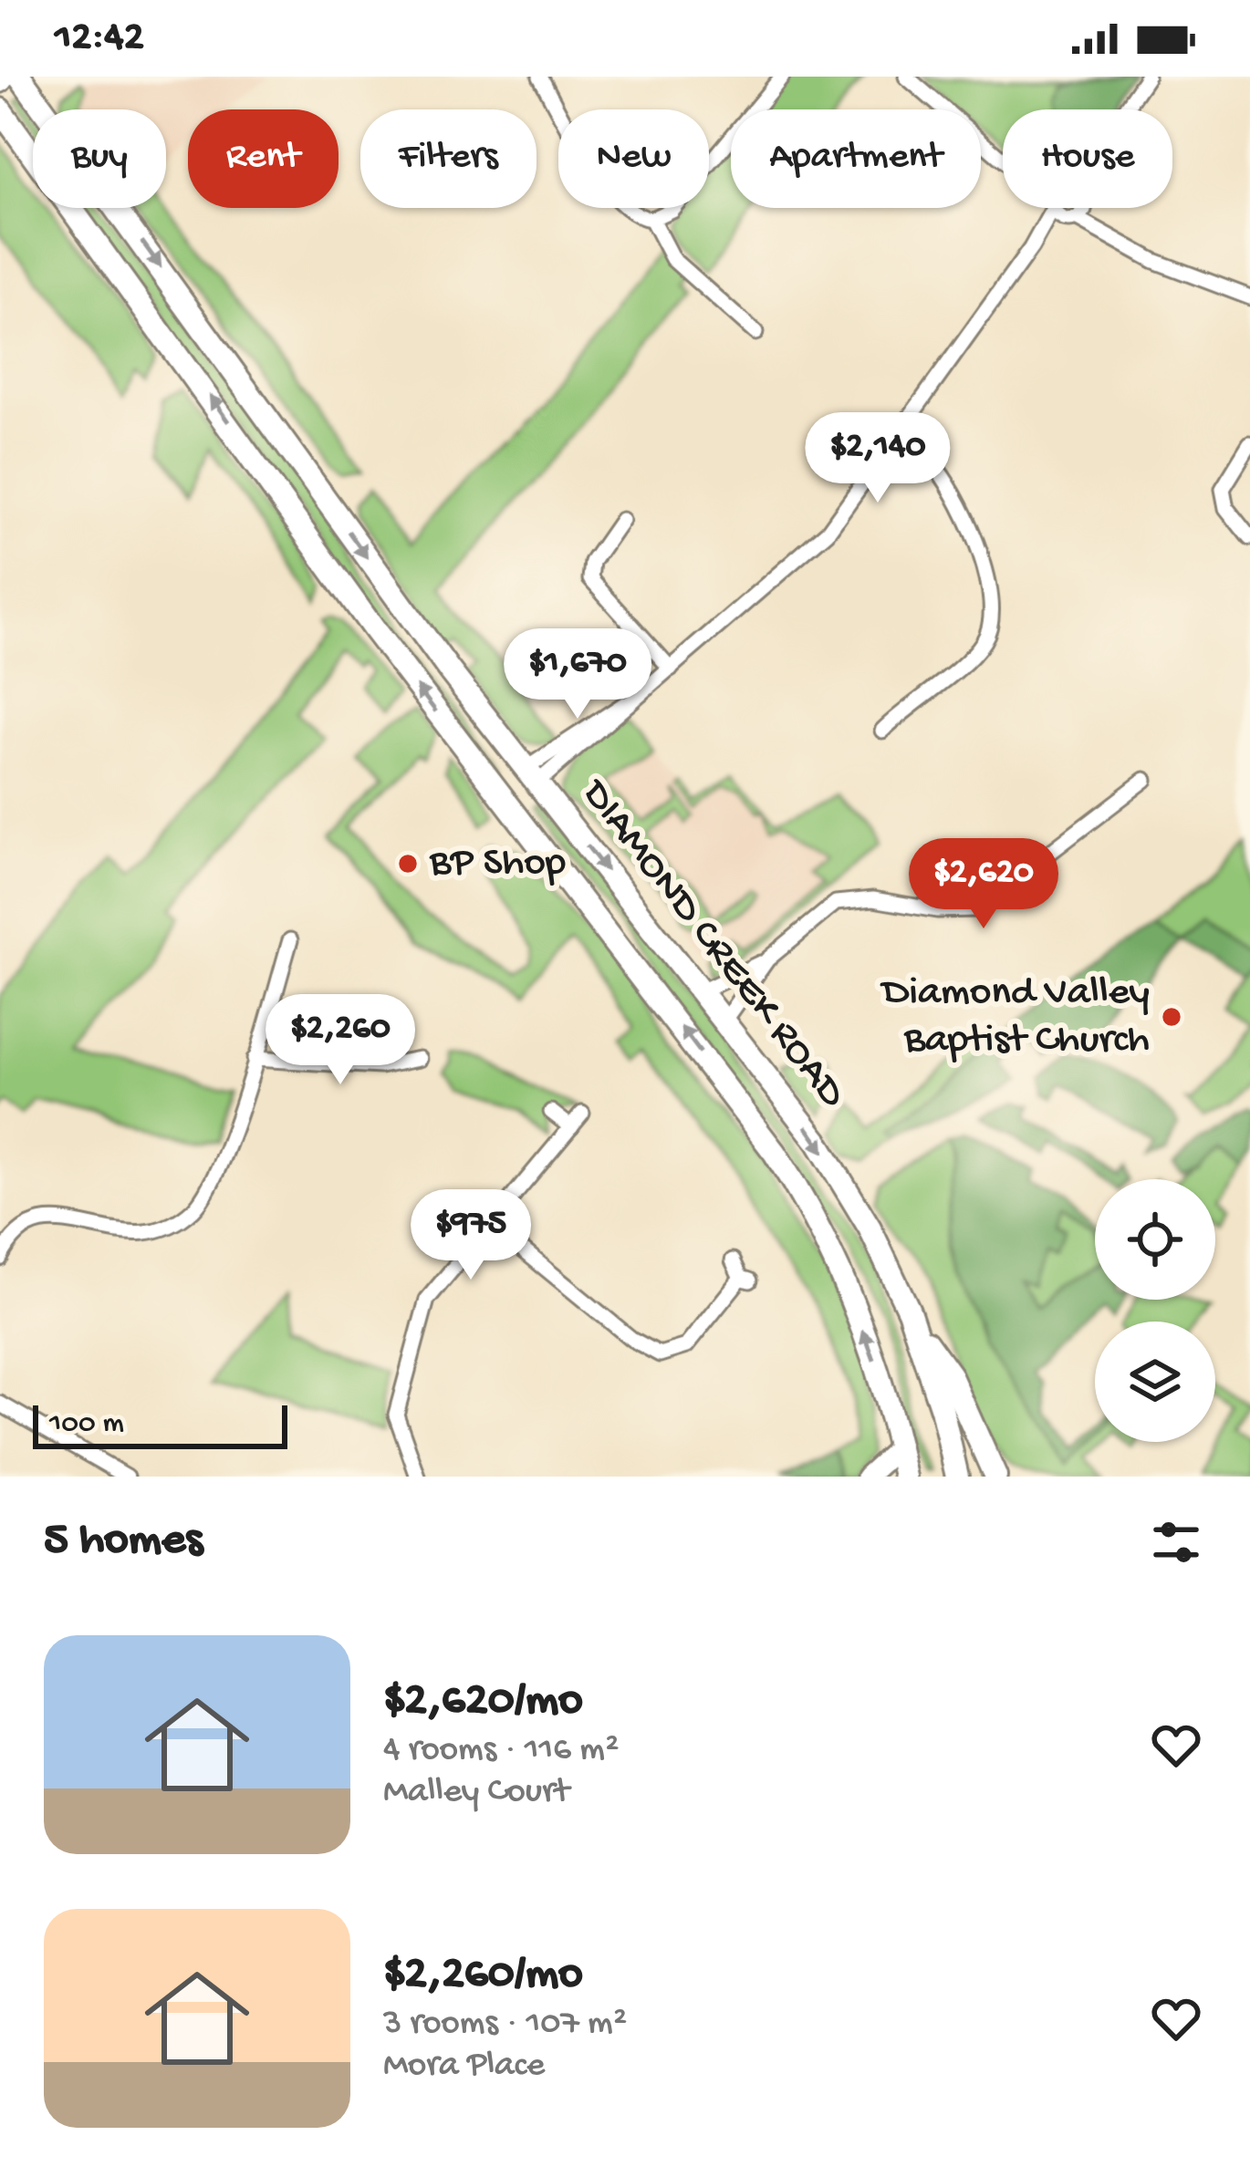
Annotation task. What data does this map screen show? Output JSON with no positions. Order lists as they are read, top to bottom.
{
  "streets": {
    "main road": ["DIAMOND CREEK ROAD"]
  },
  "places": ["BP Shop", "Diamond Valley Baptist Church"],
  "scale_bar": "100 m",
  "page": {
    "status": "12:42",
    "chip": [
      "Buy",
      "Rent",
      "Filters",
      "New",
      "Apartment",
      "House"
    ],
    "price": [
      "$2,140",
      "$1,670",
      "$2,620",
      "$2,260",
      "$975"
    ],
    "scale": "100 m",
    "heading": "5 homes",
    "list": [
      {
        "name": "$2,620/mo",
        "note": "4 rooms · 116 m² · Malley Court"
      },
      {
        "name": "$2,260/mo",
        "note": "3 rooms · 107 m² · Mora Place"
      }
    ]
  }
}
